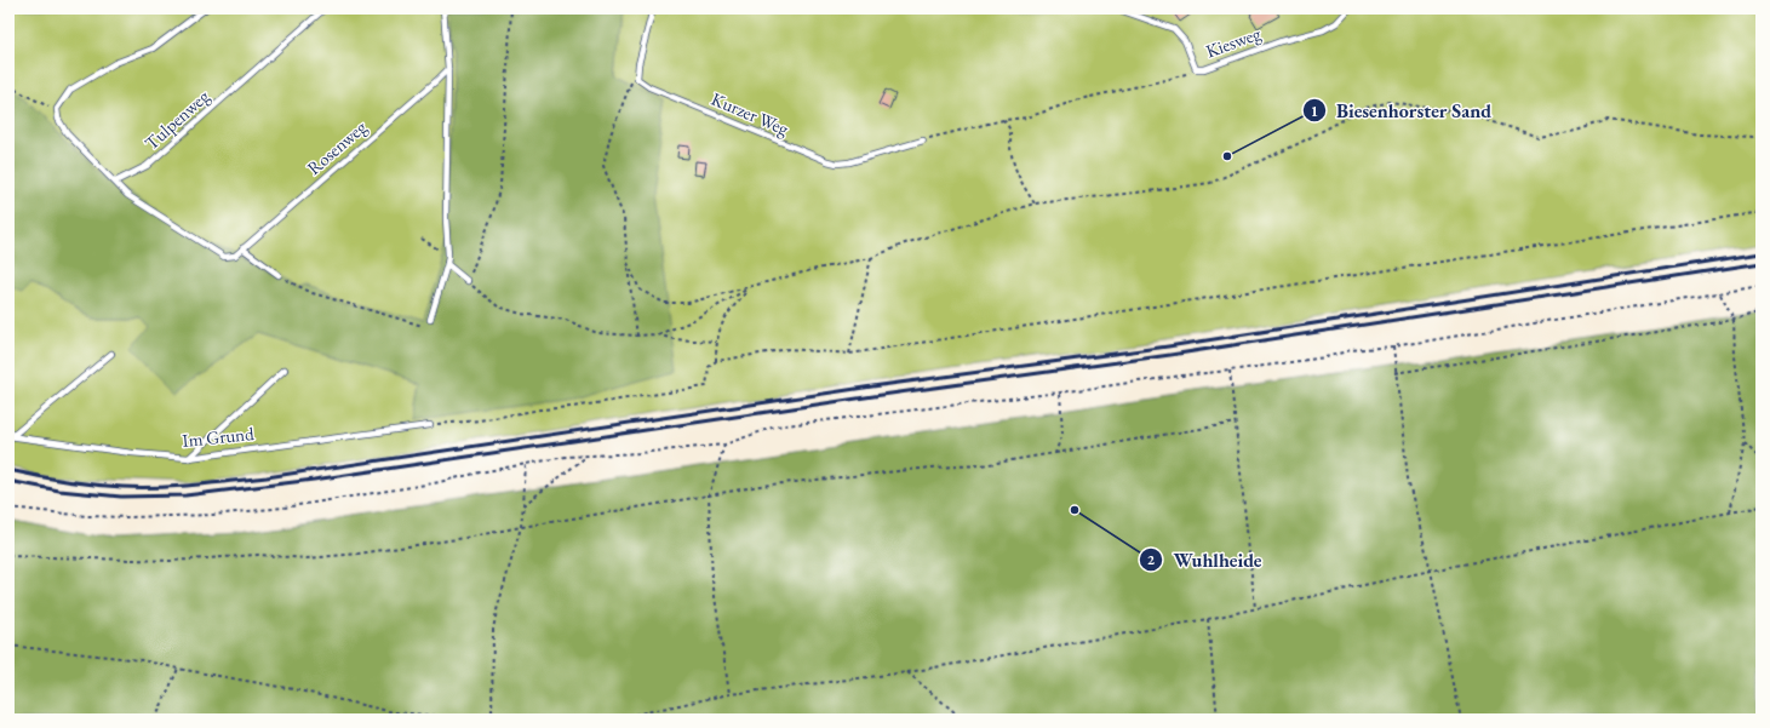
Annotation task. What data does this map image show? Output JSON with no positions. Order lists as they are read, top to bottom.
{
  "streets": {
    "lane": [
      "Kiesweg",
      "Kurzer Weg",
      "Tulpenweg",
      "Rosenweg",
      "Im Grund"
    ]
  },
  "crossings": [
    ["Tulpenweg", "Rosenweg"]
  ],
  "places": ["Biesenhorster Sand", "Wuhlheide"]
}
